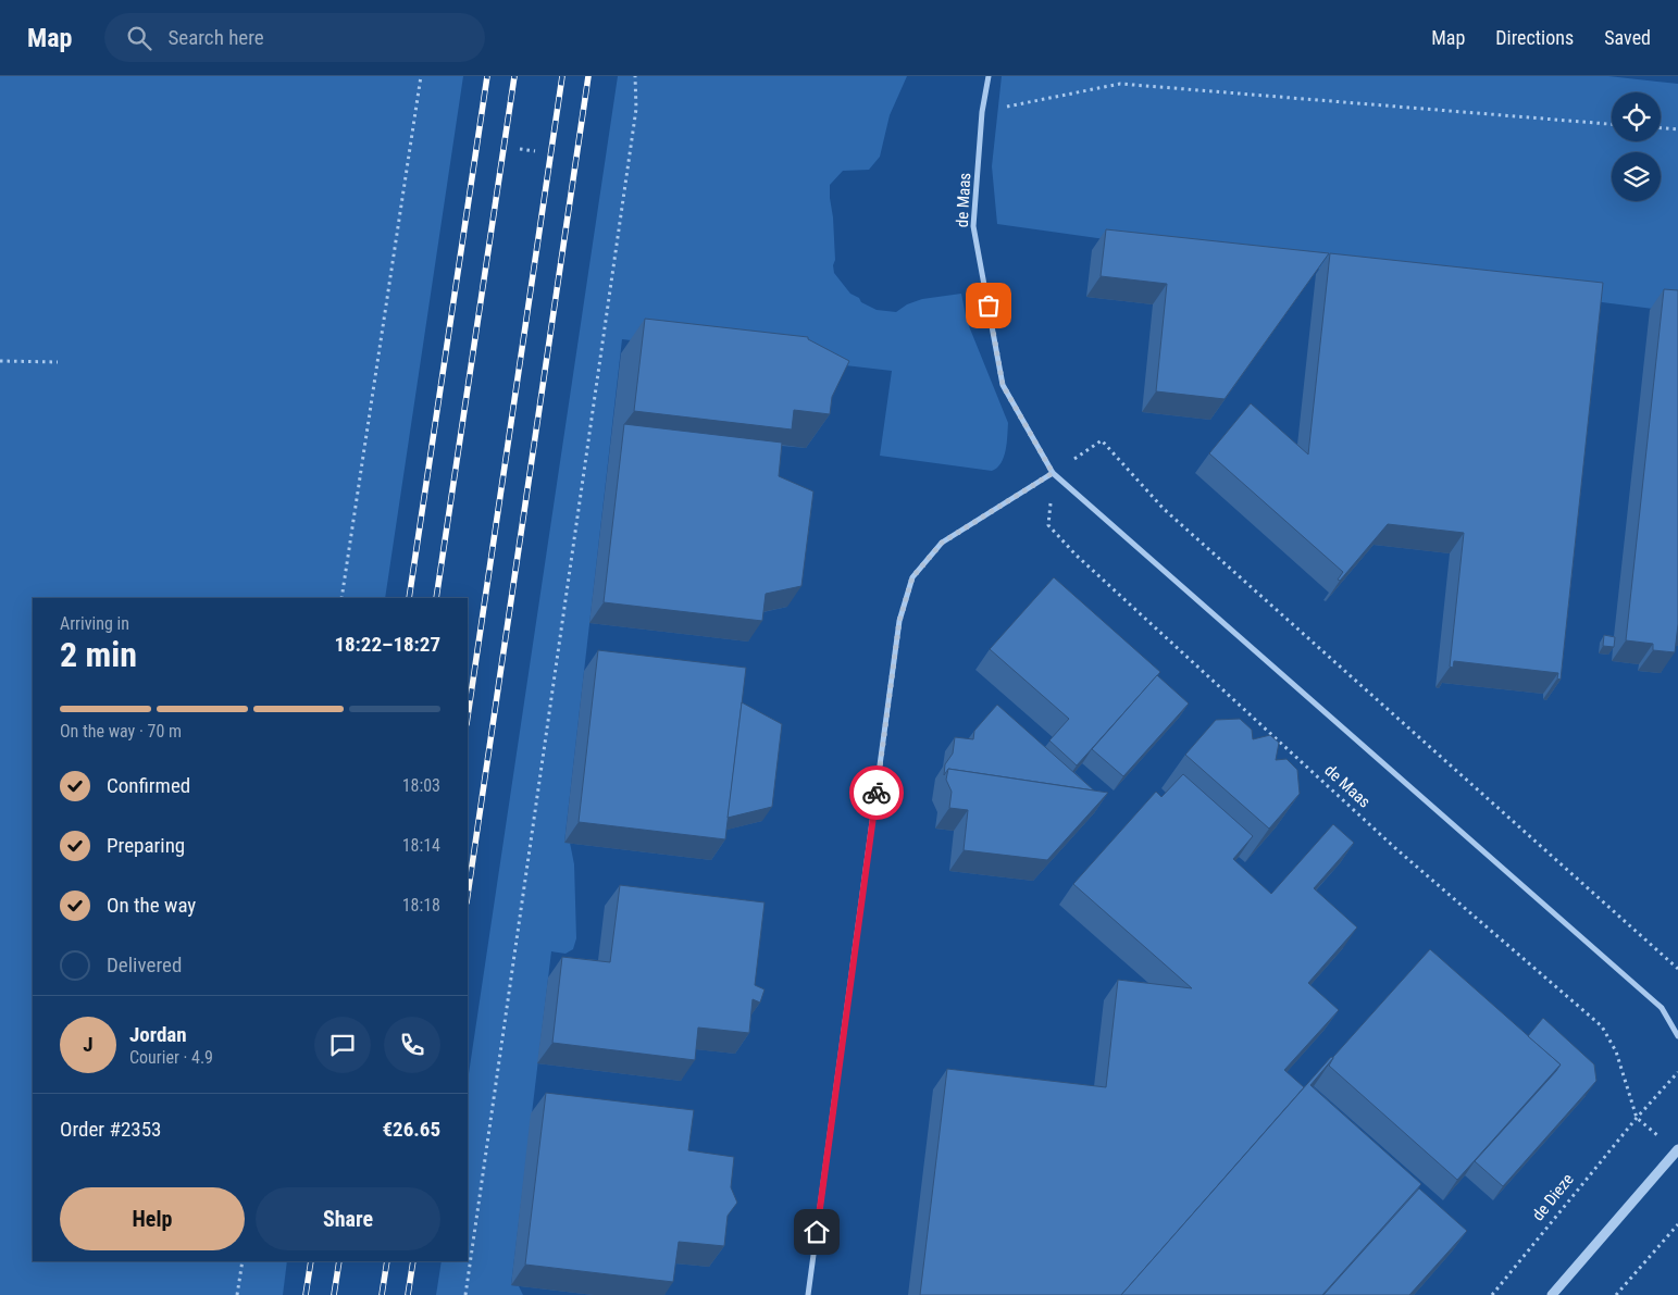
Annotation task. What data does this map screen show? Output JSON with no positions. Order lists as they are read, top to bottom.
{
  "streets": {
    "street": ["de Maas"],
    "path": ["de Dieze"]
  },
  "crossings": [
    ["de Maas", "de Dieze"]
  ],
  "page": {
    "header": "Map",
    "search": "Search here",
    "nav": ["Map", "Directions", "Saved"],
    "heading": ["2 min", "Arriving in", "18:22–18:27"],
    "panel": [
      "Jordan",
      "Courier · 4.9",
      "Order #2353",
      "€26.65"
    ],
    "bar": "On the way · 70 m",
    "list": [
      ["Confirmed", "18:03"],
      ["Preparing", "18:14"],
      ["On the way", "18:18"],
      "Delivered"
    ],
    "round": "J",
    "buttons": ["Help", "Share"]
  }
}
